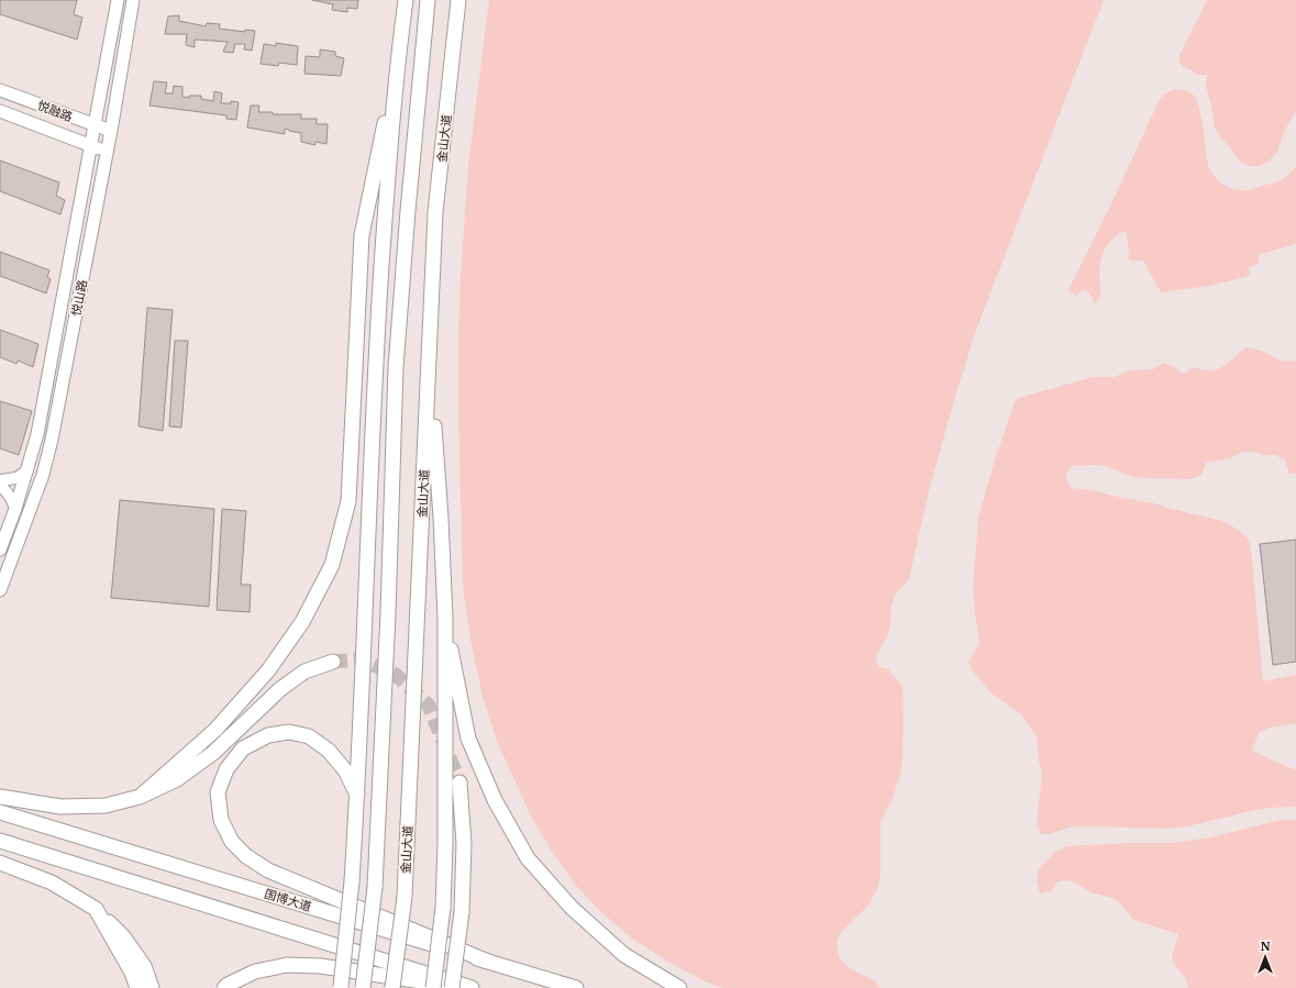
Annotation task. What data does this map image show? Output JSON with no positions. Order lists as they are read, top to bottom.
{
  "streets": {
    "main road": [
      "悦融路",
      "金山大道",
      "悦山路",
      "国博大道"
    ]
  },
  "crossings": [
    ["悦融路", "悦山路"]
  ],
  "north": "top"
}
